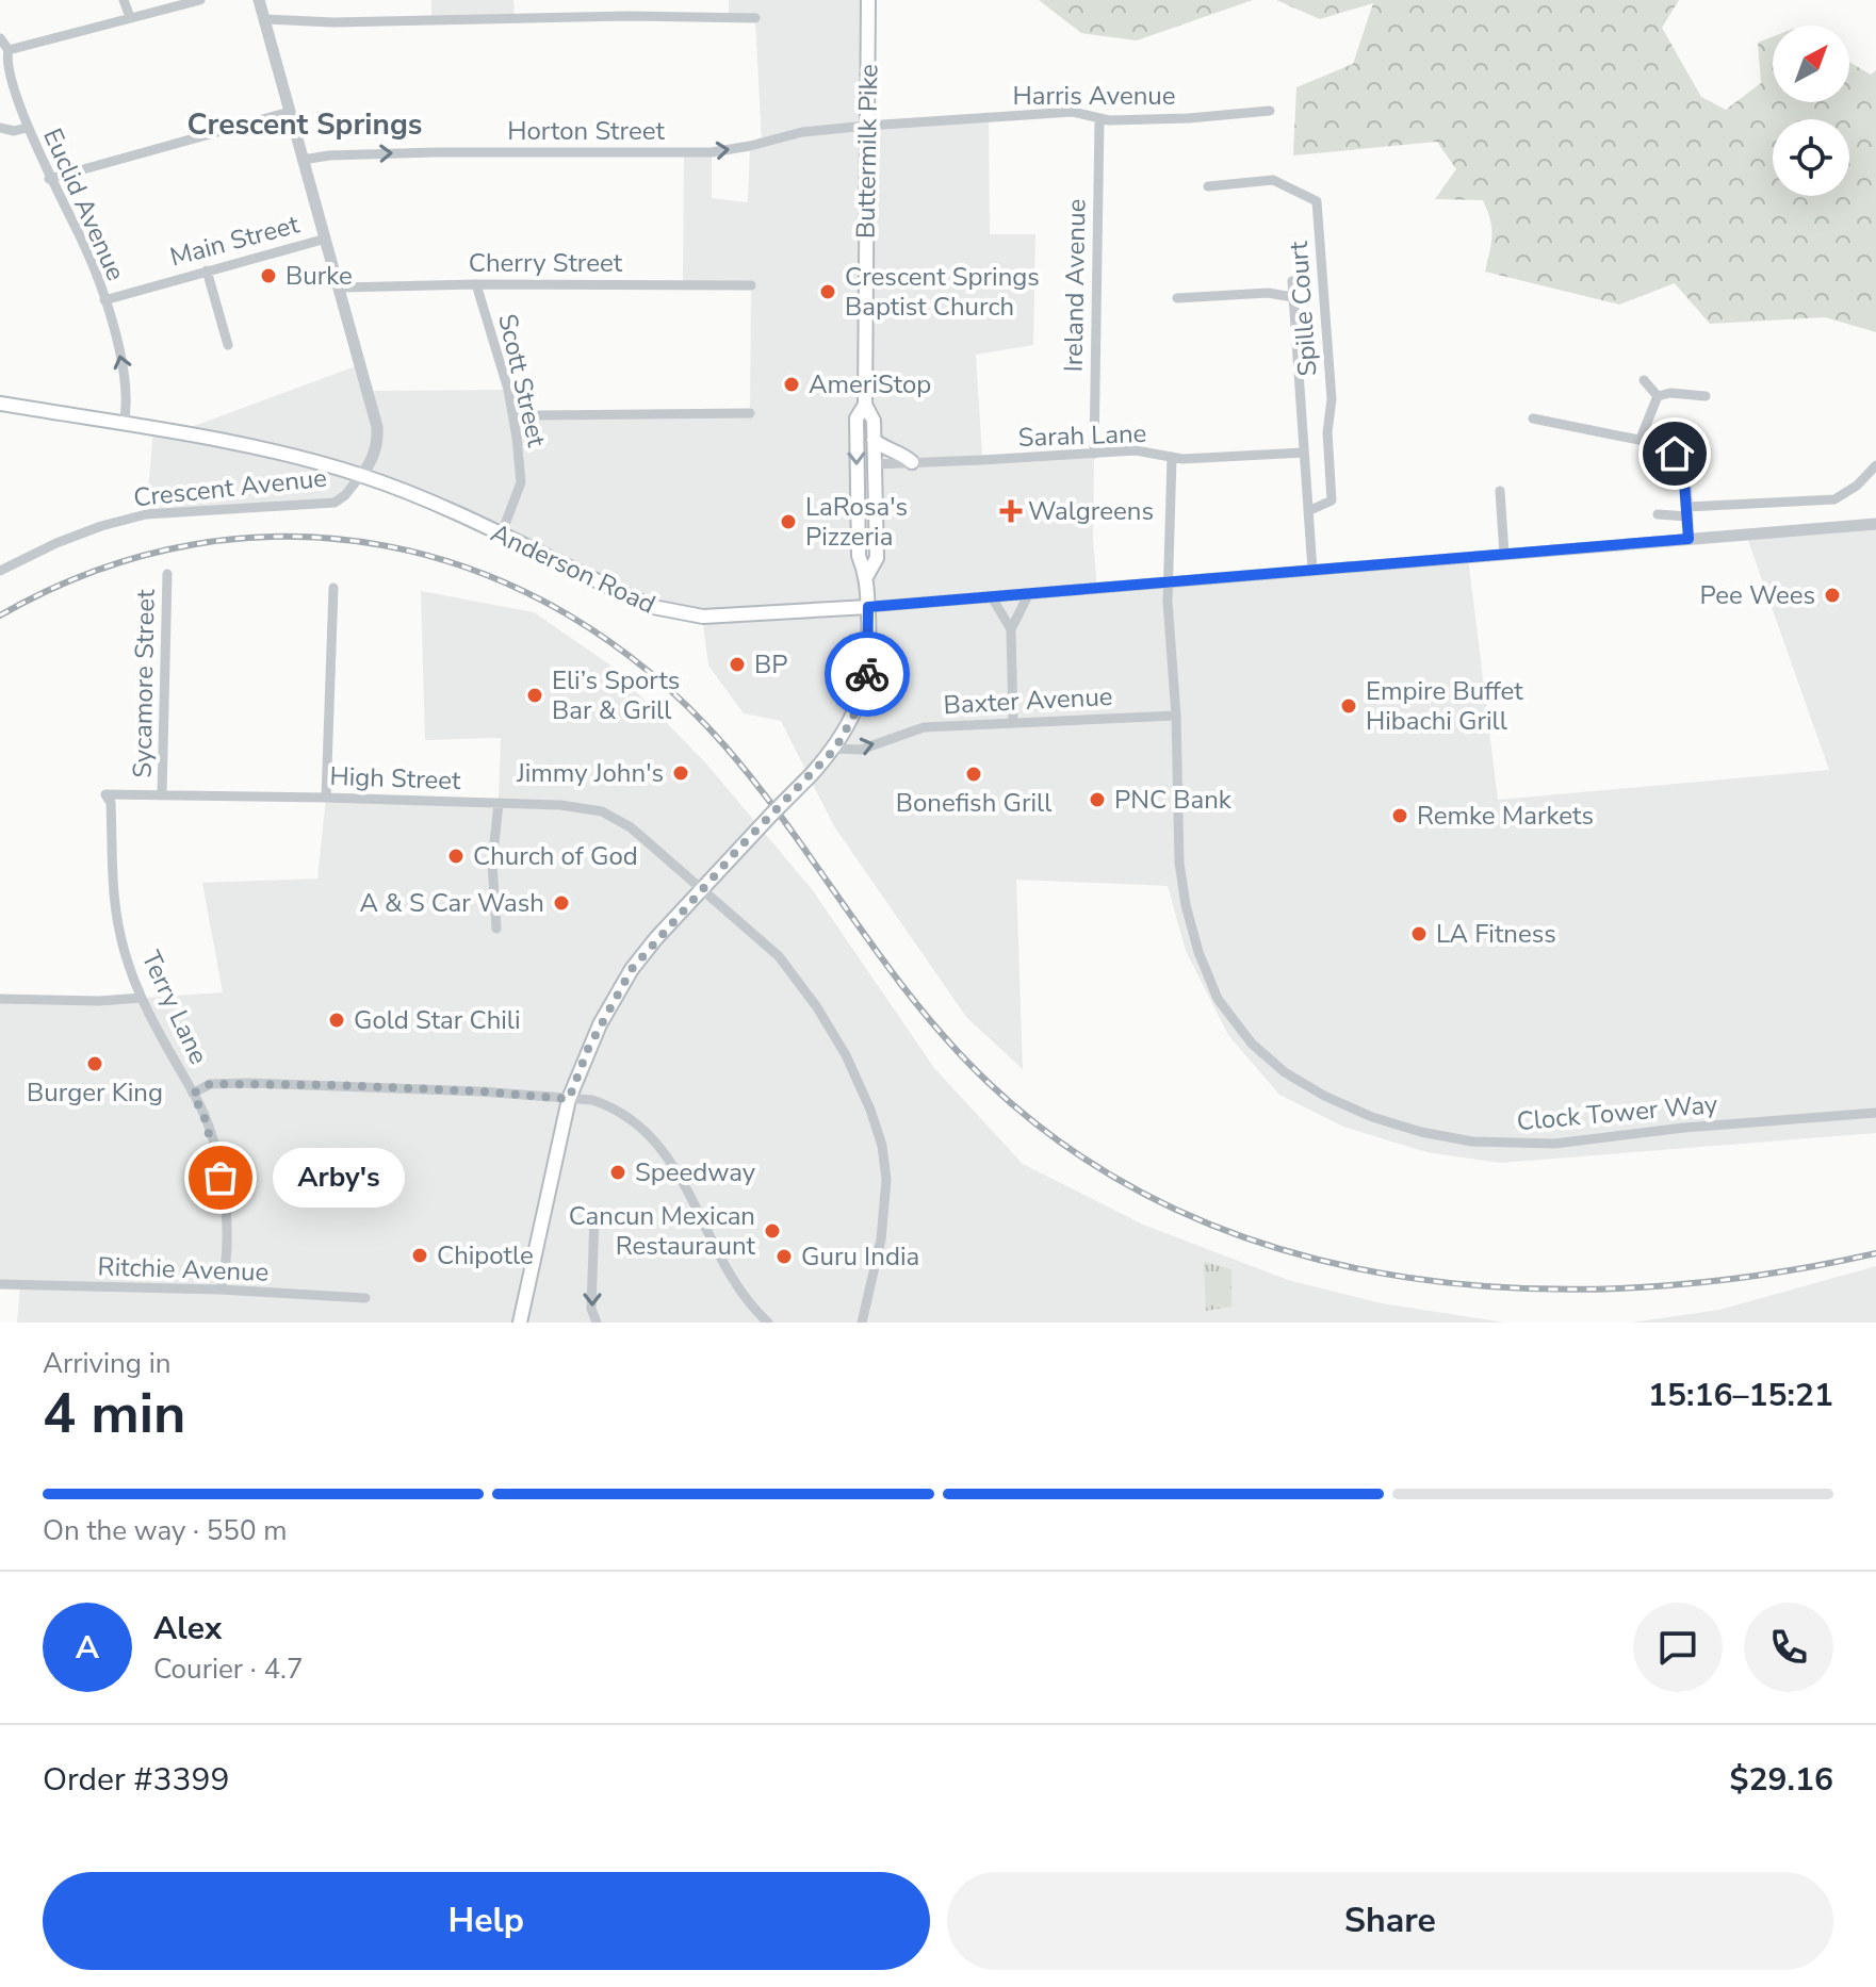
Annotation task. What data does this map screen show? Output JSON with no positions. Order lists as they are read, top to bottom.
{
  "streets": {
    "main road": ["Buttermilk Pike", "Anderson Road"],
    "street": [
      "Harris Avenue",
      "Horton Street",
      "Euclid Avenue",
      "Main Street",
      "Cherry Street",
      "Ireland Avenue",
      "Spille Court",
      "Scott Street",
      "Sarah Lane",
      "Crescent Avenue",
      "Sycamore Street",
      "Baxter Avenue",
      "High Street",
      "Terry Lane",
      "Clock Tower Way",
      "Ritchie Avenue"
    ]
  },
  "crossings": [
    ["Harris Avenue", "Horton Street"],
    ["Harris Avenue", "Buttermilk Pike"],
    ["Harris Avenue", "Ireland Avenue"],
    ["Horton Street", "Buttermilk Pike"],
    ["Buttermilk Pike", "Sarah Lane"],
    ["Buttermilk Pike", "Anderson Road"],
    ["Buttermilk Pike", "Baxter Avenue"],
    ["Buttermilk Pike", "High Street"],
    ["Euclid Avenue", "Main Street"],
    ["Euclid Avenue", "Anderson Road"],
    ["Cherry Street", "Scott Street"],
    ["Ireland Avenue", "Sarah Lane"],
    ["Scott Street", "Anderson Road"],
    ["Sarah Lane", "Clock Tower Way"],
    ["Crescent Avenue", "Anderson Road"],
    ["Anderson Road", "Clock Tower Way"],
    ["Sycamore Street", "High Street"],
    ["Baxter Avenue", "Clock Tower Way"],
    ["High Street", "Terry Lane"],
    ["Terry Lane", "Ritchie Avenue"]
  ],
  "one_way": ["Horton Street", "Euclid Avenue", "Baxter Avenue"],
  "districts": ["Crescent Springs"],
  "places": {
    "other": [
      "Burke",
      "Crescent Springs Baptist Church",
      "AmeriStop",
      "LaRosa's Pizzeria",
      "Pee Wees",
      "BP",
      "Eli’s Sports Bar & Grill",
      "Empire Buffet Hibachi Grill",
      "Jimmy John's",
      "Bonefish Grill",
      "PNC Bank",
      "Remke Markets",
      "Church of God",
      "A & S Car Wash",
      "LA Fitness",
      "Gold Star Chili",
      "Burger King",
      "Speedway",
      "Arby's",
      "Cancun Mexican Restauraunt",
      "Chipotle",
      "Guru India"
    ],
    "health": ["Walgreens"]
  },
  "north": "top right",
  "page": {
    "bubble": "Arby's",
    "heading": ["4 min", "Arriving in", "15:16–15:21"],
    "panel": [
      "Alex",
      "Courier · 4.7",
      "Order #3399",
      "$29.16"
    ],
    "bar": "On the way · 550 m",
    "round": "A",
    "buttons": ["Help", "Share"]
  }
}
